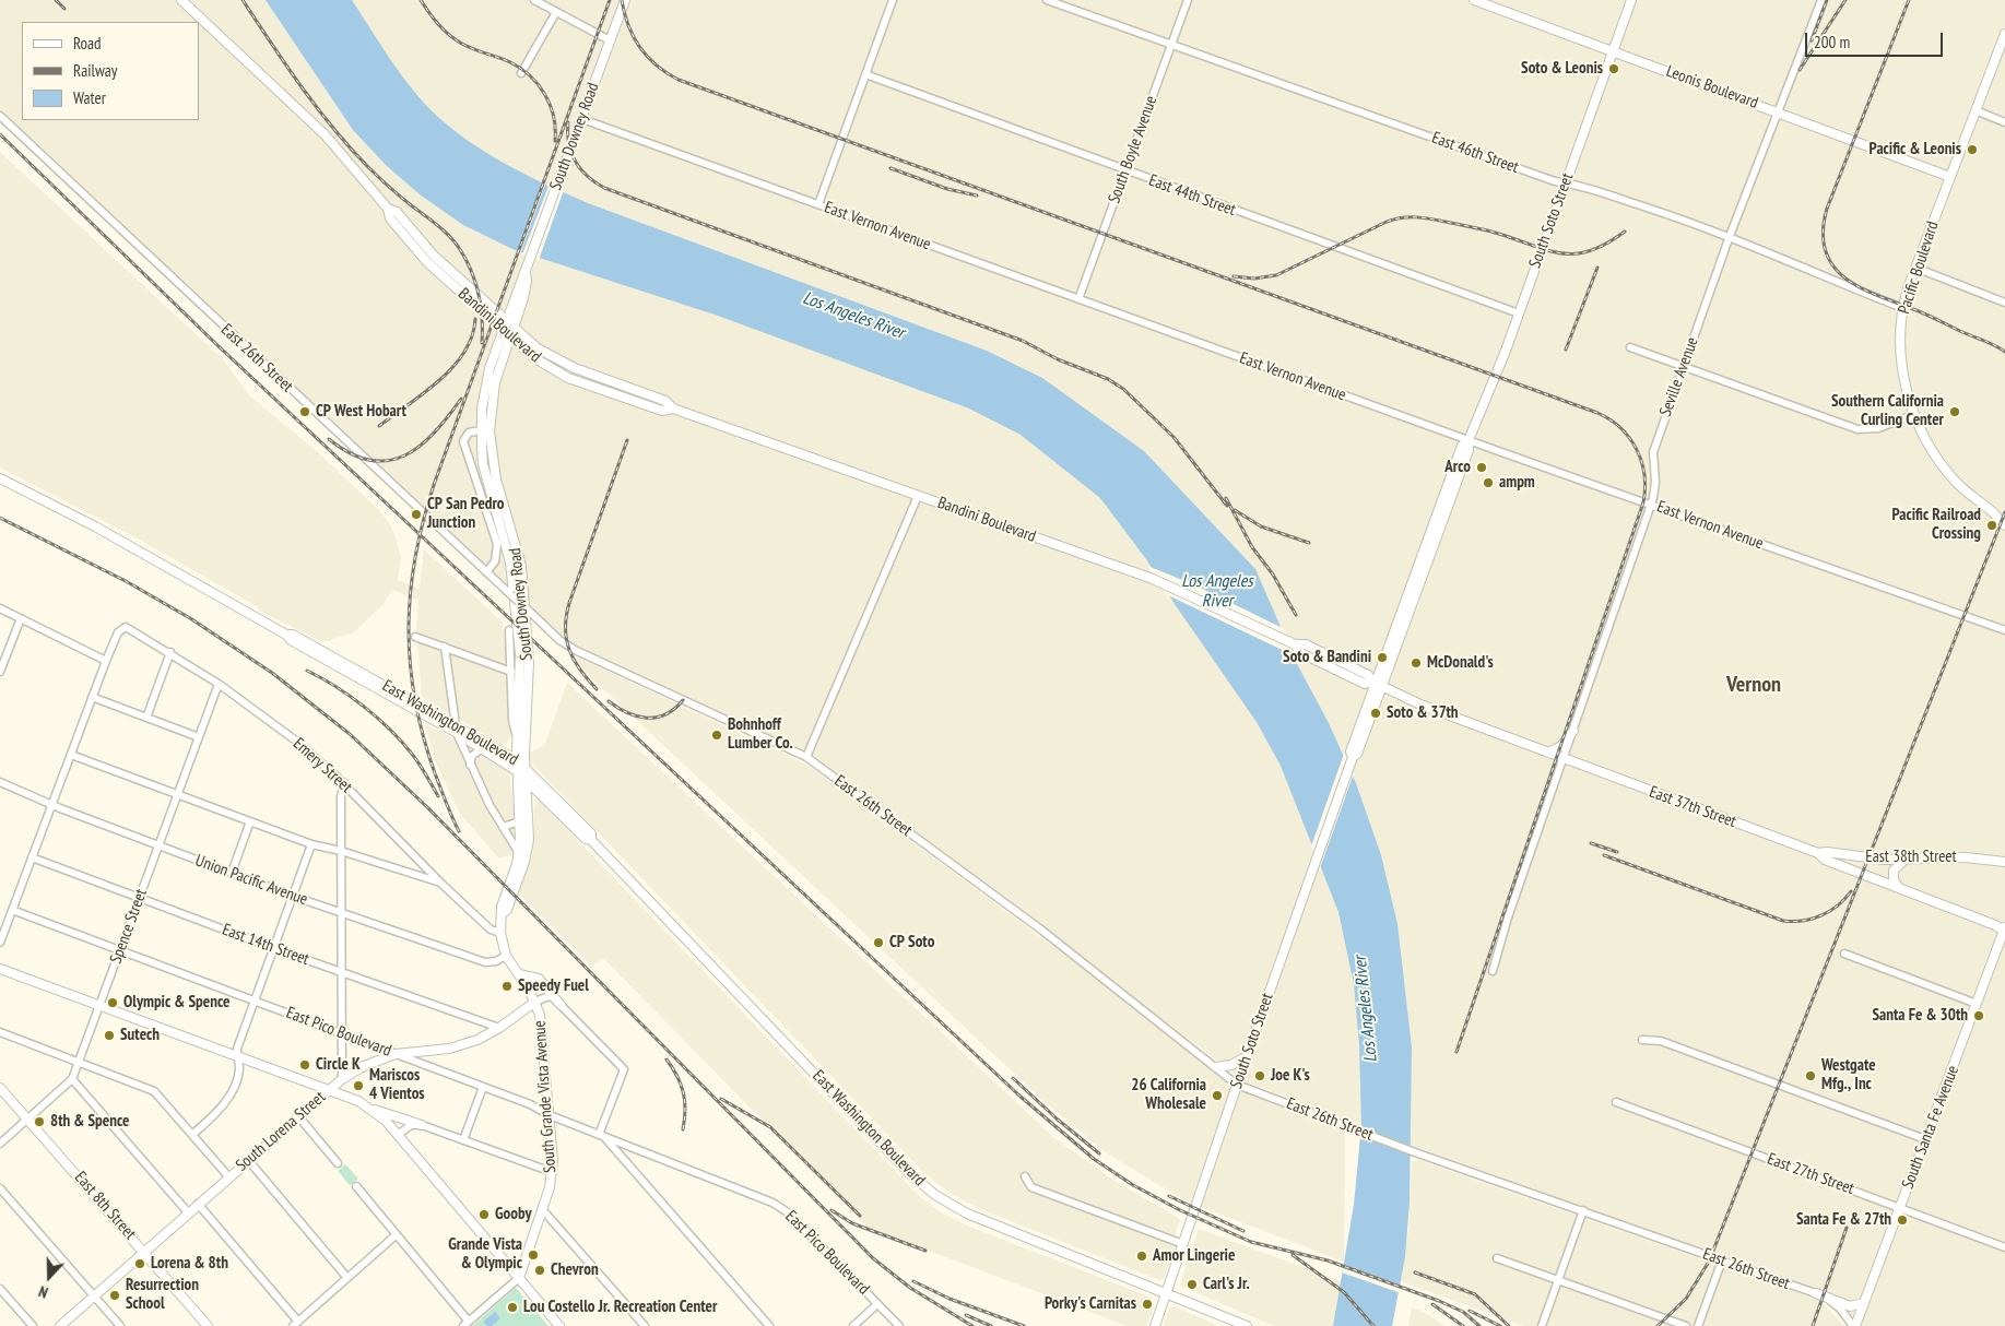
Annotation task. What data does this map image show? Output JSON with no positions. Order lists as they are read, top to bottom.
{
  "streets": {
    "main road": [
      "Leonis Boulevard",
      "South Downey Road",
      "South Soto Street",
      "Pacific Boulevard",
      "Bandini Boulevard",
      "East Washington Boulevard",
      "East 37th Street",
      "East 38th Street",
      "South Grande Vista Avenue",
      "South Santa Fe Avenue",
      "South Lorena Street",
      "East 8th Street"
    ],
    "street": [
      "South Boyle Avenue",
      "East 46th Street",
      "East 44th Street",
      "East Vernon Avenue",
      "East 26th Street",
      "Seville Avenue",
      "Emery Street",
      "Union Pacific Avenue",
      "Spence Street",
      "East 14th Street",
      "East Pico Boulevard",
      "East 27th Street"
    ]
  },
  "crossings": [
    ["Leonis Boulevard", "South Soto Street"],
    ["Leonis Boulevard", "Pacific Boulevard"],
    ["Leonis Boulevard", "Seville Avenue"],
    ["South Downey Road", "East Vernon Avenue"],
    ["South Downey Road", "Bandini Boulevard"],
    ["South Downey Road", "East 26th Street"],
    ["South Downey Road", "East Washington Boulevard"],
    ["South Downey Road", "South Grande Vista Avenue"],
    ["South Boyle Avenue", "East 46th Street"],
    ["South Boyle Avenue", "East 44th Street"],
    ["South Boyle Avenue", "East Vernon Avenue"],
    ["East 46th Street", "South Soto Street"],
    ["East 46th Street", "Pacific Boulevard"],
    ["East 46th Street", "Seville Avenue"],
    ["East 44th Street", "South Soto Street"],
    ["South Soto Street", "East Vernon Avenue"],
    ["South Soto Street", "Bandini Boulevard"],
    ["South Soto Street", "East 26th Street"],
    ["South Soto Street", "East Washington Boulevard"],
    ["South Soto Street", "East 37th Street"],
    ["East Vernon Avenue", "Seville Avenue"],
    ["Bandini Boulevard", "East 37th Street"],
    ["East 26th Street", "South Santa Fe Avenue"],
    ["Seville Avenue", "East 37th Street"],
    ["East Washington Boulevard", "South Grande Vista Avenue"],
    ["Emery Street", "Spence Street"],
    ["Emery Street", "South Grande Vista Avenue"],
    ["East 37th Street", "East 38th Street"],
    ["East 37th Street", "South Santa Fe Avenue"],
    ["Union Pacific Avenue", "Spence Street"],
    ["Union Pacific Avenue", "South Grande Vista Avenue"],
    ["Spence Street", "East 14th Street"],
    ["Spence Street", "East Pico Boulevard"],
    ["Spence Street", "East 8th Street"],
    ["East 14th Street", "South Lorena Street"],
    ["East Pico Boulevard", "South Grande Vista Avenue"],
    ["East Pico Boulevard", "South Lorena Street"],
    ["South Grande Vista Avenue", "South Lorena Street"],
    ["South Santa Fe Avenue", "East 27th Street"],
    ["South Lorena Street", "East 8th Street"]
  ],
  "districts": ["Vernon"],
  "water": ["Los Angeles River"],
  "places": [
    "Soto & Leonis",
    "Pacific & Leonis",
    "CP West Hobart",
    "Southern California Curling Center",
    "Arco",
    "ampm",
    "CP San Pedro Junction",
    "Pacific Railroad Crossing",
    "Soto & Bandini",
    "McDonald's",
    "Soto & 37th",
    "Bohnhoff Lumber Co.",
    "CP Soto",
    "Speedy Fuel",
    "Olympic & Spence",
    "Santa Fe & 30th",
    "Sutech",
    "Circle K",
    "Joe K's",
    "Westgate Mfg., Inc",
    "Mariscos 4 Vientos",
    "26 California Wholesale",
    "8th & Spence",
    "Gooby",
    "Santa Fe & 27th",
    "Grande Vista & Olympic",
    "Amor Lingerie",
    "Lorena & 8th",
    "Chevron",
    "Carl's Jr.",
    "Resurrection School",
    "Porky's Carnitas",
    "Lou Costello Jr. Recreation Center"
  ],
  "legend": ["Road", "Railway", "Water"],
  "scale_bar": "200 m",
  "north": "bottom"
}
